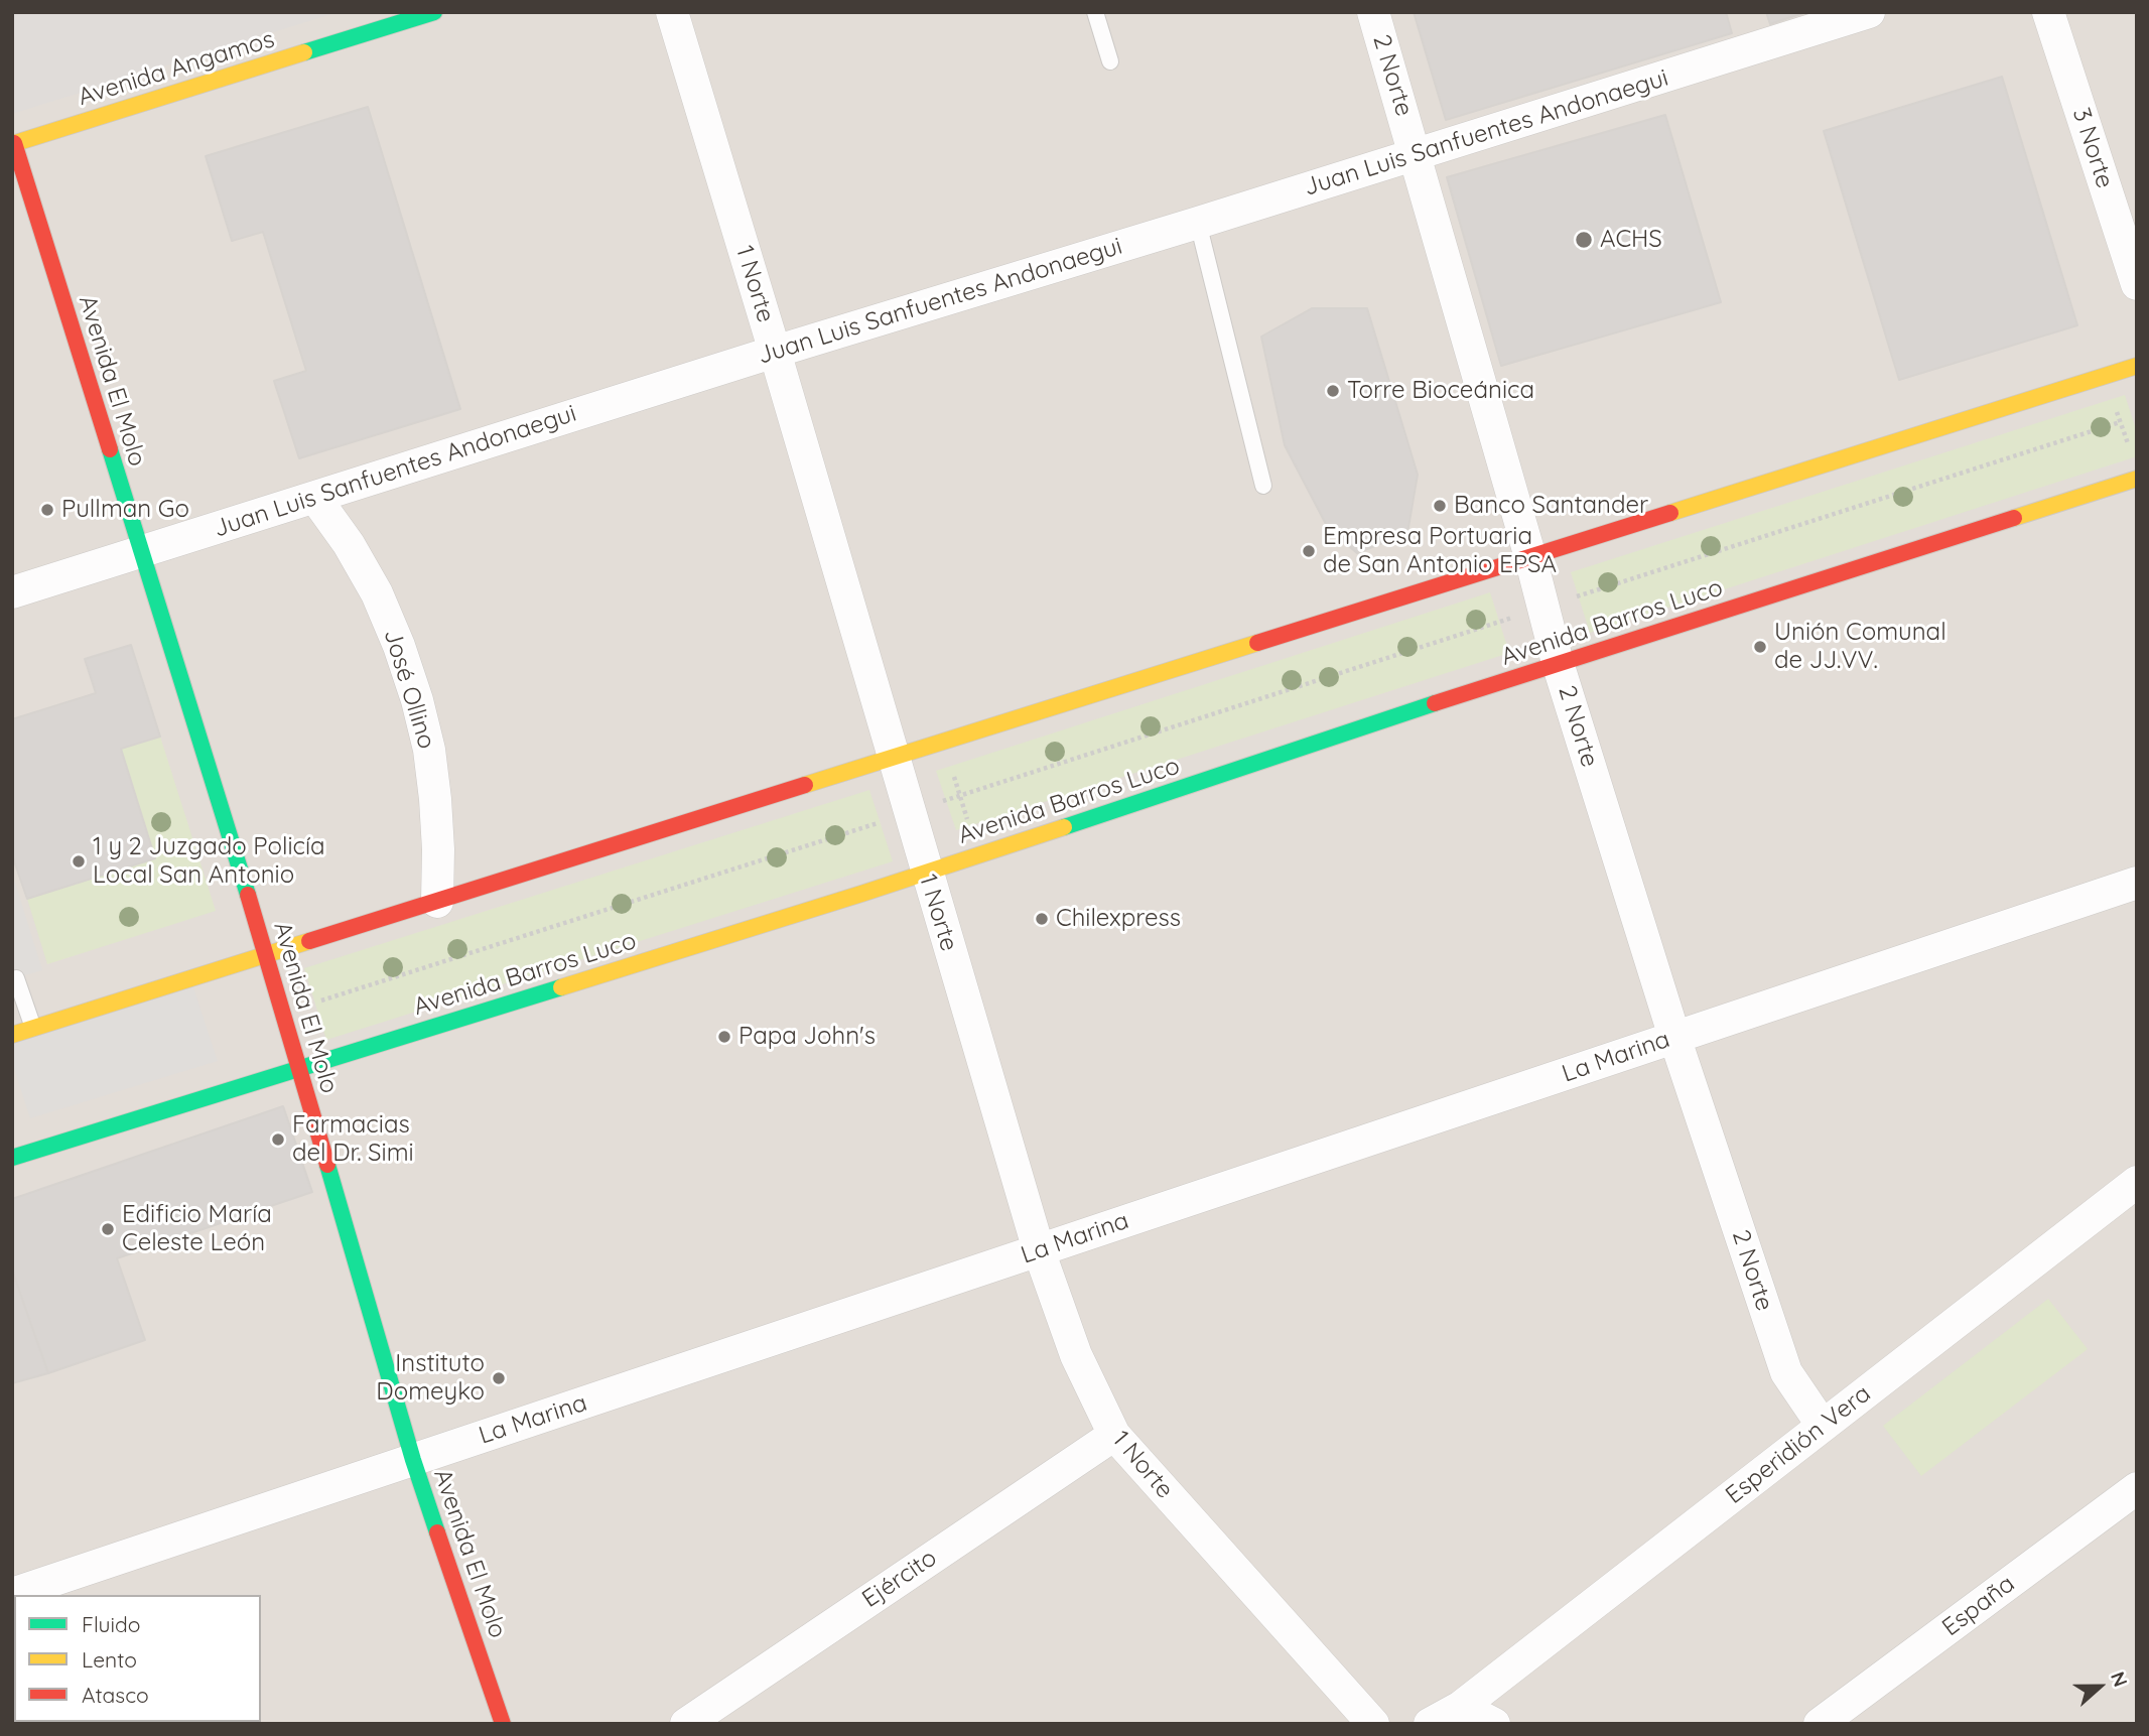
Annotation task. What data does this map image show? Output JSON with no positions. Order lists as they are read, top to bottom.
{
  "streets": {
    "main road": ["Avenida Angamos", "Avenida El Molo", "Avenida Barros Luco"],
    "street": [
      "2 Norte",
      "Juan Luis Sanfuentes Andonaegui",
      "3 Norte",
      "1 Norte",
      "José Ollino",
      "La Marina",
      "Esperidión Vera",
      "Ejército",
      "España"
    ]
  },
  "crossings": [
    ["Avenida Angamos", "Avenida El Molo"],
    ["2 Norte", "Juan Luis Sanfuentes Andonaegui"],
    ["2 Norte", "Avenida Barros Luco"],
    ["2 Norte", "La Marina"],
    ["2 Norte", "Esperidión Vera"],
    ["Juan Luis Sanfuentes Andonaegui", "1 Norte"],
    ["Juan Luis Sanfuentes Andonaegui", "Avenida El Molo"],
    ["Juan Luis Sanfuentes Andonaegui", "José Ollino"],
    ["1 Norte", "Avenida Barros Luco"],
    ["1 Norte", "La Marina"],
    ["1 Norte", "Ejército"],
    ["Avenida El Molo", "Avenida Barros Luco"],
    ["Avenida El Molo", "La Marina"]
  ],
  "places": [
    "ACHS",
    "Torre Bioceánica",
    "Banco Santander",
    "Pullman Go",
    "Empresa Portuaria de San Antonio EPSA",
    "Unión Comunal de JJ.VV.",
    "1 y 2 Juzgado Policía Local San Antonio",
    "Chilexpress",
    "Papa John's",
    "Farmacias del Dr. Simi",
    "Edificio María Celeste León",
    "Instituto Domeyko"
  ],
  "legend": ["Fluido", "Lento", "Atasco"],
  "north": "right"
}
